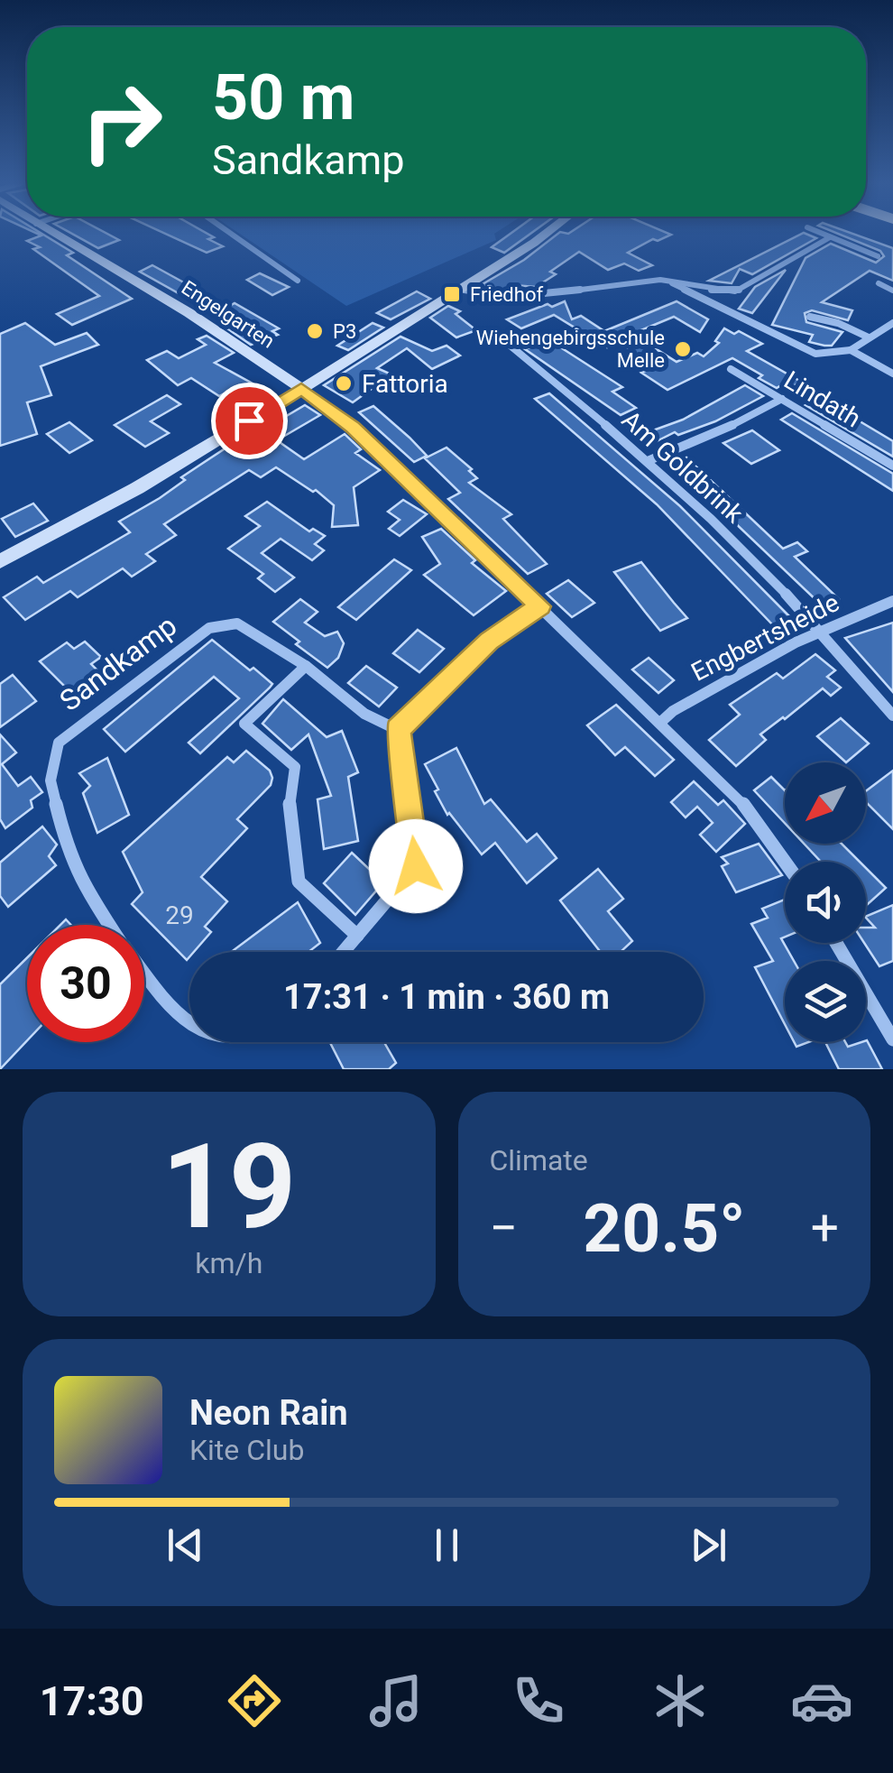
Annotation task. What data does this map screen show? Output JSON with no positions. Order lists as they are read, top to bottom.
{
  "streets": {
    "main road": ["Engelgarten"],
    "street": [
      "Lindath",
      "Am Goldbrink",
      "Engbertsheide",
      "Sandkamp"
    ]
  },
  "crossings": [
    ["Am Goldbrink", "Engbertsheide"]
  ],
  "places": {
    "transit": ["Friedhof"],
    "other": ["P3", "Wiehengebirgsschule Melle", "Fattoria"]
  },
  "house_numbers": ["29"],
  "north": "bottom left",
  "page": {
    "turn": ["50 m", "Sandkamp"],
    "limit": "30",
    "trip": "17:31 · 1 min · 360 m",
    "tile": [
      ["19", "km/h"],
      "Climate"
    ],
    "heat": ["−", "20.5°", "+"],
    "song": ["Neon Rain", "Kite Club"],
    "tabs": "17:30"
  }
}
